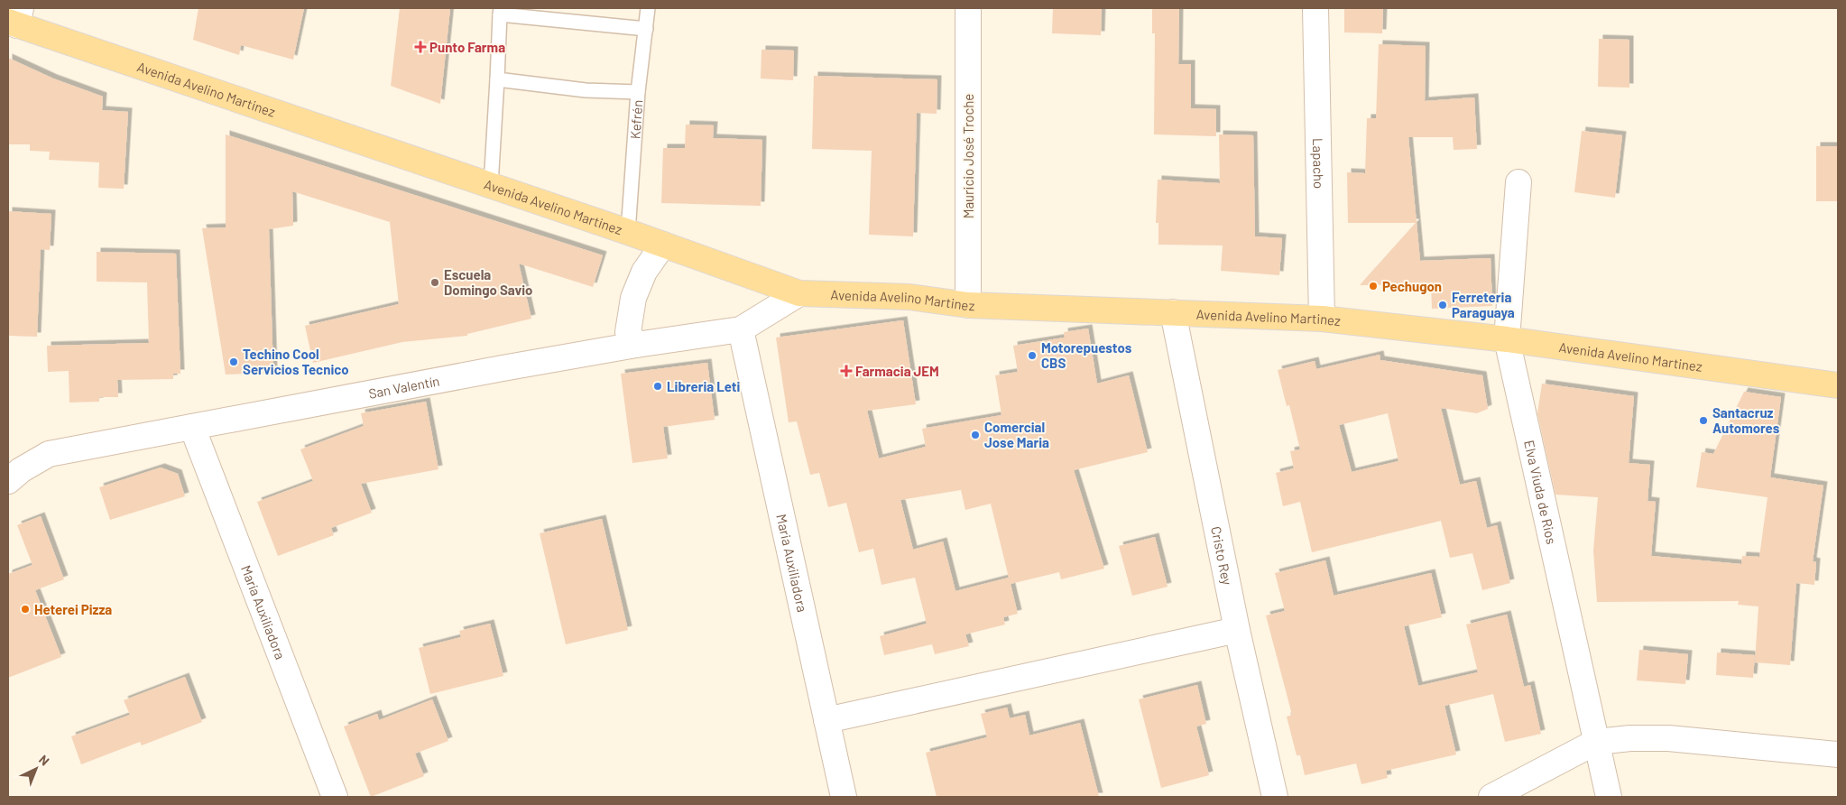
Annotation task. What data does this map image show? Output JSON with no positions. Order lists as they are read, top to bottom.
{
  "streets": {
    "main road": ["Avenida Avelino Martinez"],
    "street": [
      "Mauricio José Troche",
      "Lapacho",
      "San Valentín",
      "Elva Viuda de Rios",
      "Cristo Rey",
      "Maria Auxiliadora",
      "María Auxiliadora"
    ],
    "lane": ["Kefrén"]
  },
  "crossings": [
    ["Avenida Avelino Martinez", "Kefrén"],
    ["Avenida Avelino Martinez", "Mauricio José Troche"],
    ["Avenida Avelino Martinez", "Lapacho"],
    ["Avenida Avelino Martinez", "San Valentín"],
    ["Avenida Avelino Martinez", "Elva Viuda de Rios"],
    ["Avenida Avelino Martinez", "Cristo Rey"],
    ["San Valentín", "Maria Auxiliadora"],
    ["San Valentín", "María Auxiliadora"]
  ],
  "places": {
    "health": ["Punto Farma", "Farmacia JEM"],
    "other": [
      "Escuela Domingo Savio",
      "Pechugon",
      "Ferreteria Paraguaya",
      "Motorepuestos CBS",
      "Techino Cool Servicios Tecnico",
      "Libreria Leti",
      "Santacruz Automores",
      "Comercial Jose Maria",
      "Heterei Pizza"
    ]
  },
  "north": "top right"
}
